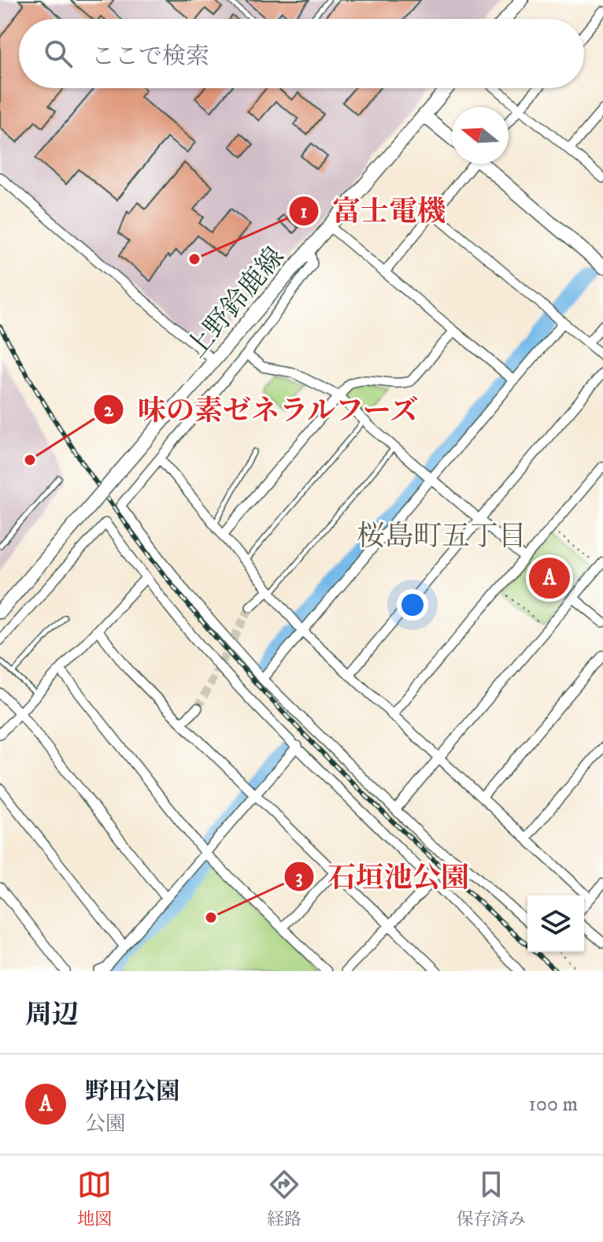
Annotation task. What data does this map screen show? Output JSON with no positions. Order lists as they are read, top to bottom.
{
  "streets": {
    "main road": ["上野鈴鹿線"]
  },
  "districts": ["桜島町五丁目"],
  "places": ["富士電機", "味の素ゼネラルフーズ", "石垣池公園"],
  "north": "left",
  "page": {
    "search": "ここで検索",
    "pins": "A",
    "heading": "周辺",
    "list": [
      {
        "mark": "A",
        "name": "野田公園",
        "note": "公園",
        "value": "100 m"
      }
    ],
    "nav": ["地図", "経路", "保存済み"]
  }
}
